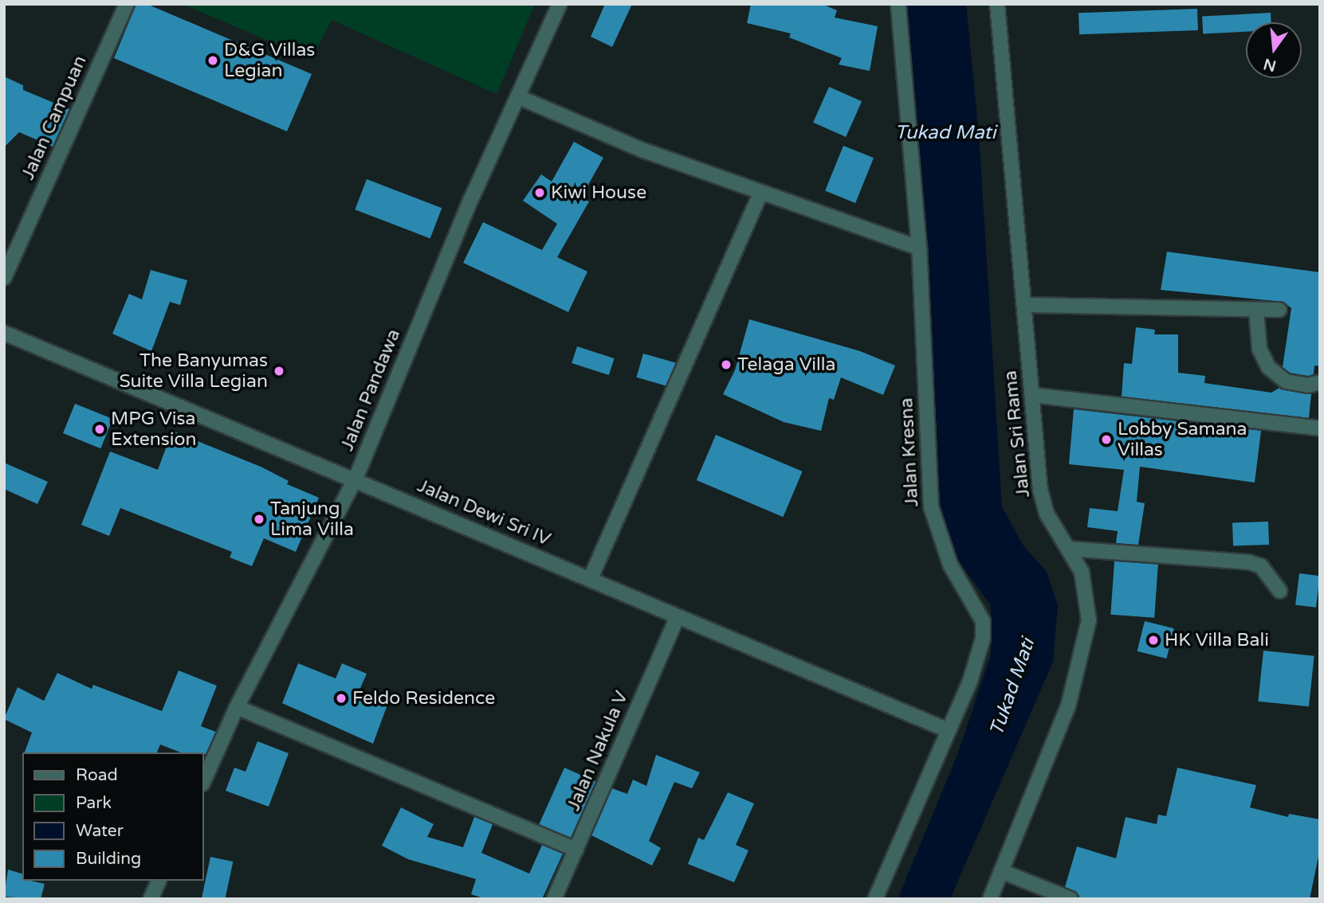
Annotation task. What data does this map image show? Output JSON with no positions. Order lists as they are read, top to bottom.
{
  "streets": {
    "street": [
      "Jalan Campuan",
      "Jalan Pandawa",
      "Jalan Sri Rama",
      "Jalan Kresna",
      "Jalan Dewi Sri IV",
      "Jalan Nakula V"
    ]
  },
  "crossings": [
    ["Jalan Pandawa", "Jalan Dewi Sri IV"],
    ["Jalan Kresna", "Jalan Dewi Sri IV"],
    ["Jalan Dewi Sri IV", "Jalan Nakula V"]
  ],
  "water": ["Tukad Mati"],
  "places": [
    "D&G Villas Legian",
    "Kiwi House",
    "Telaga Villa",
    "The Banyumas Suite Villa Legian",
    "MPG Visa Extension",
    "Lobby Samana Villas",
    "Tanjung Lima Villa",
    "HK Villa Bali",
    "Feldo Residence"
  ],
  "legend": [
    "Road",
    "Park",
    "Water",
    "Building"
  ],
  "north": "bottom"
}
